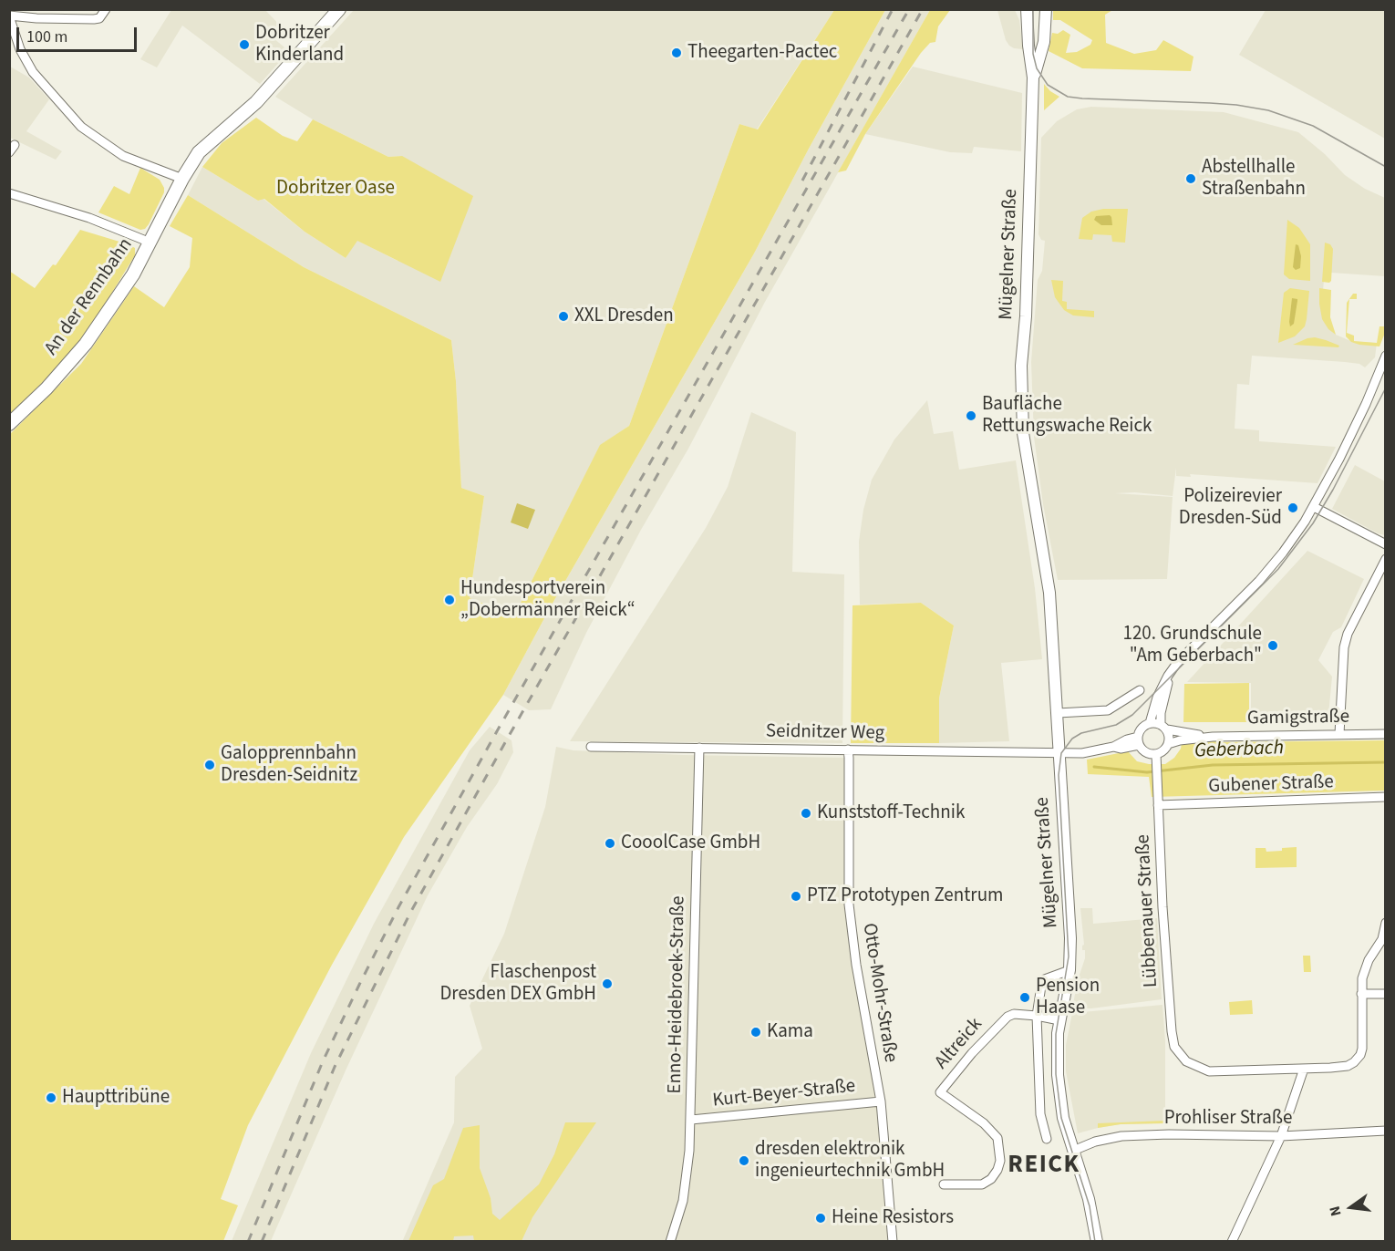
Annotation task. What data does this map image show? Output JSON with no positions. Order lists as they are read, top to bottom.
{
  "streets": {
    "main road": ["An der Rennbahn"],
    "street": [
      "Mügelner Straße",
      "Gamigstraße",
      "Seidnitzer Weg",
      "Gubener Straße",
      "Lübbenauer Straße",
      "Otto-Mohr-Straße",
      "Enno-Heidebroek-Straße",
      "Altreick",
      "Kurt-Beyer-Straße",
      "Prohliser Straße"
    ]
  },
  "crossings": [
    ["Mügelner Straße", "Seidnitzer Weg"],
    ["Gamigstraße", "Lübbenauer Straße"],
    ["Seidnitzer Weg", "Otto-Mohr-Straße"],
    ["Seidnitzer Weg", "Enno-Heidebroek-Straße"],
    ["Gubener Straße", "Lübbenauer Straße"],
    ["Otto-Mohr-Straße", "Kurt-Beyer-Straße"],
    ["Enno-Heidebroek-Straße", "Kurt-Beyer-Straße"]
  ],
  "districts": ["REICK"],
  "water": ["Geberbach"],
  "parks": ["Dobritzer Oase"],
  "places": [
    "Dobritzer Kinderland",
    "Theegarten-Pactec",
    "Abstellhalle Straßenbahn",
    "XXL Dresden",
    "Baufläche Rettungswache Reick",
    "Polizeirevier Dresden-Süd",
    "Hundesportverein „Dobermänner Reick“",
    "120. Grundschule \"Am Geberbach\"",
    "Galopprennbahn Dresden-Seidnitz",
    "Kunststoff-Technik",
    "CooolCase GmbH",
    "PTZ Prototypen Zentrum",
    "Flaschenpost Dresden DEX GmbH",
    "Pension Haase",
    "Kama",
    "Haupttribüne",
    "dresden elektronik ingenieurtechnik GmbH",
    "Heine Resistors"
  ],
  "scale_bar": "100 m",
  "north": "left"
}
